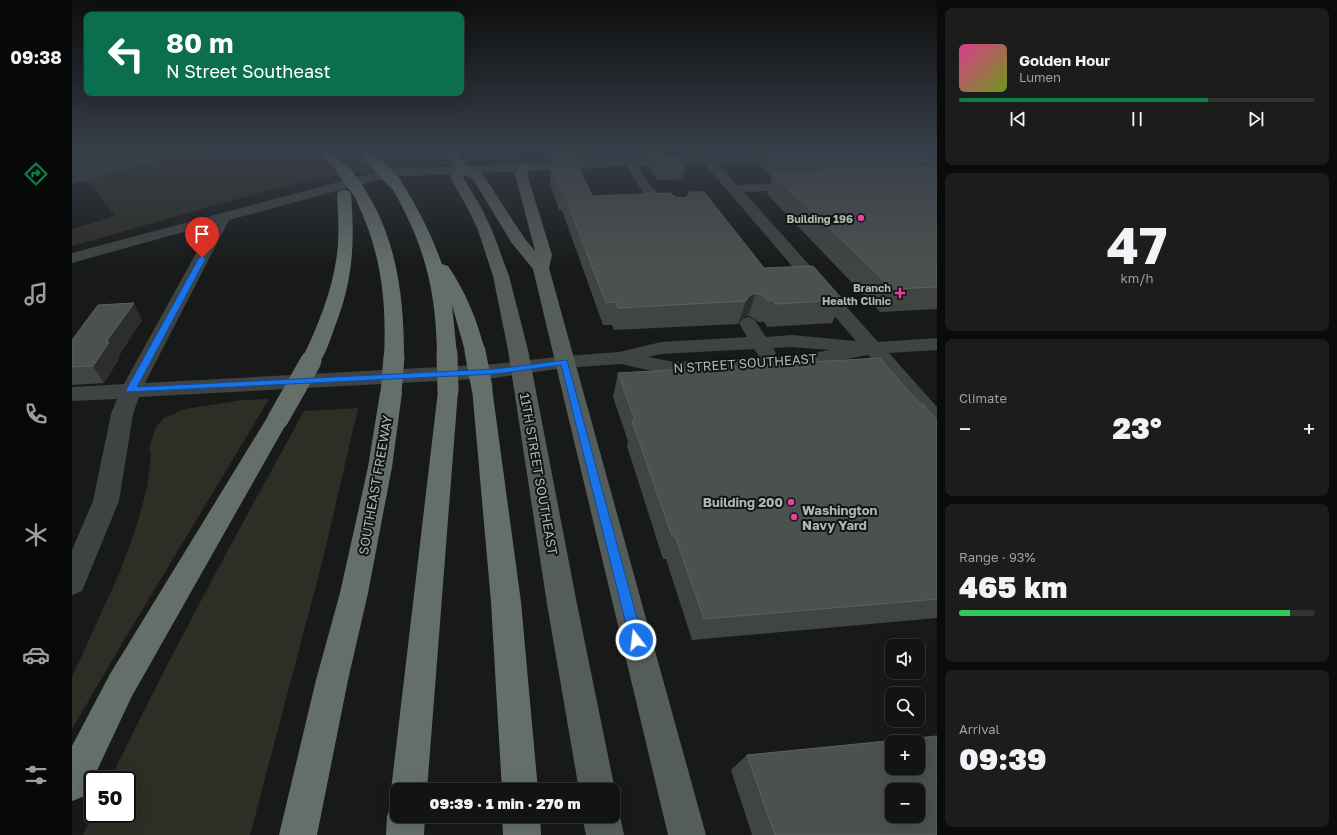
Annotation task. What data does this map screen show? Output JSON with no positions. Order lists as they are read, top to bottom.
{
  "streets": {
    "highway": ["SOUTHEAST FREEWAY"],
    "main road": ["11TH STREET SOUTHEAST"],
    "street": ["N STREET SOUTHEAST"]
  },
  "crossings": [
    ["N STREET SOUTHEAST", "11TH STREET SOUTHEAST"]
  ],
  "places": {
    "other": ["Building 196", "Building 200", "Washington Navy Yard"],
    "health": ["Branch Health Clinic"]
  },
  "page": {
    "tabs": "09:38",
    "turn": ["80 m", "N Street Southeast"],
    "song": ["Golden Hour", "Lumen"],
    "tile": [
      ["47", "km/h"],
      "Climate",
      ["Range · 93%", "465 km"],
      ["Arrival", "09:39"]
    ],
    "heat": ["−", "23°", "+"],
    "map_buttons": ["+", "−"],
    "limit": "50",
    "trip": "09:39 · 1 min · 270 m"
  }
}
